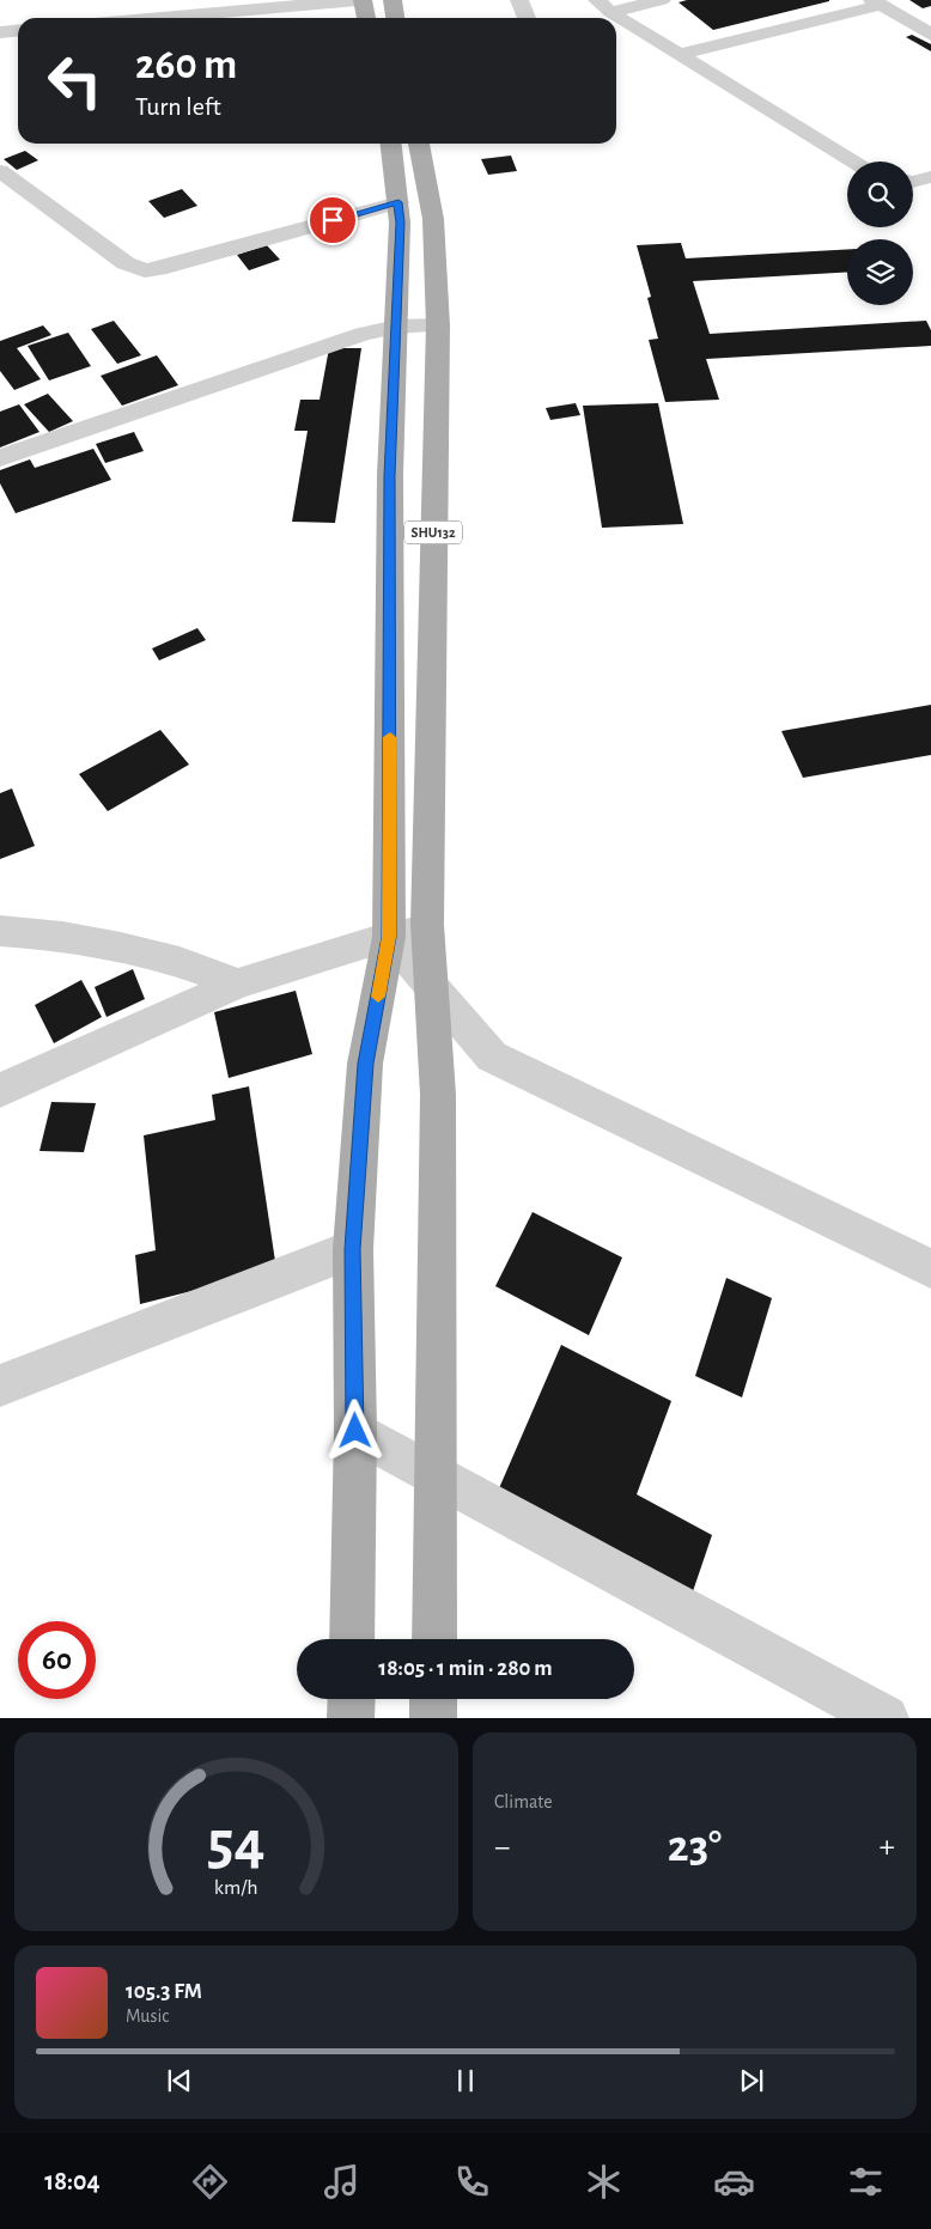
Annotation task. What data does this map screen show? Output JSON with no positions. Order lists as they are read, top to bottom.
{
  "streets": {
    "main road": ["SHU132"]
  },
  "page": {
    "turn": ["260 m", "Turn left"],
    "limit": "60",
    "trip": "18:05 · 1 min · 280 m",
    "tile": "Climate",
    "heat": ["−", "23°", "+"],
    "song": ["105.3 FM", "Music"],
    "tabs": "18:04",
    "gauge": ["54", "km/h"]
  }
}
